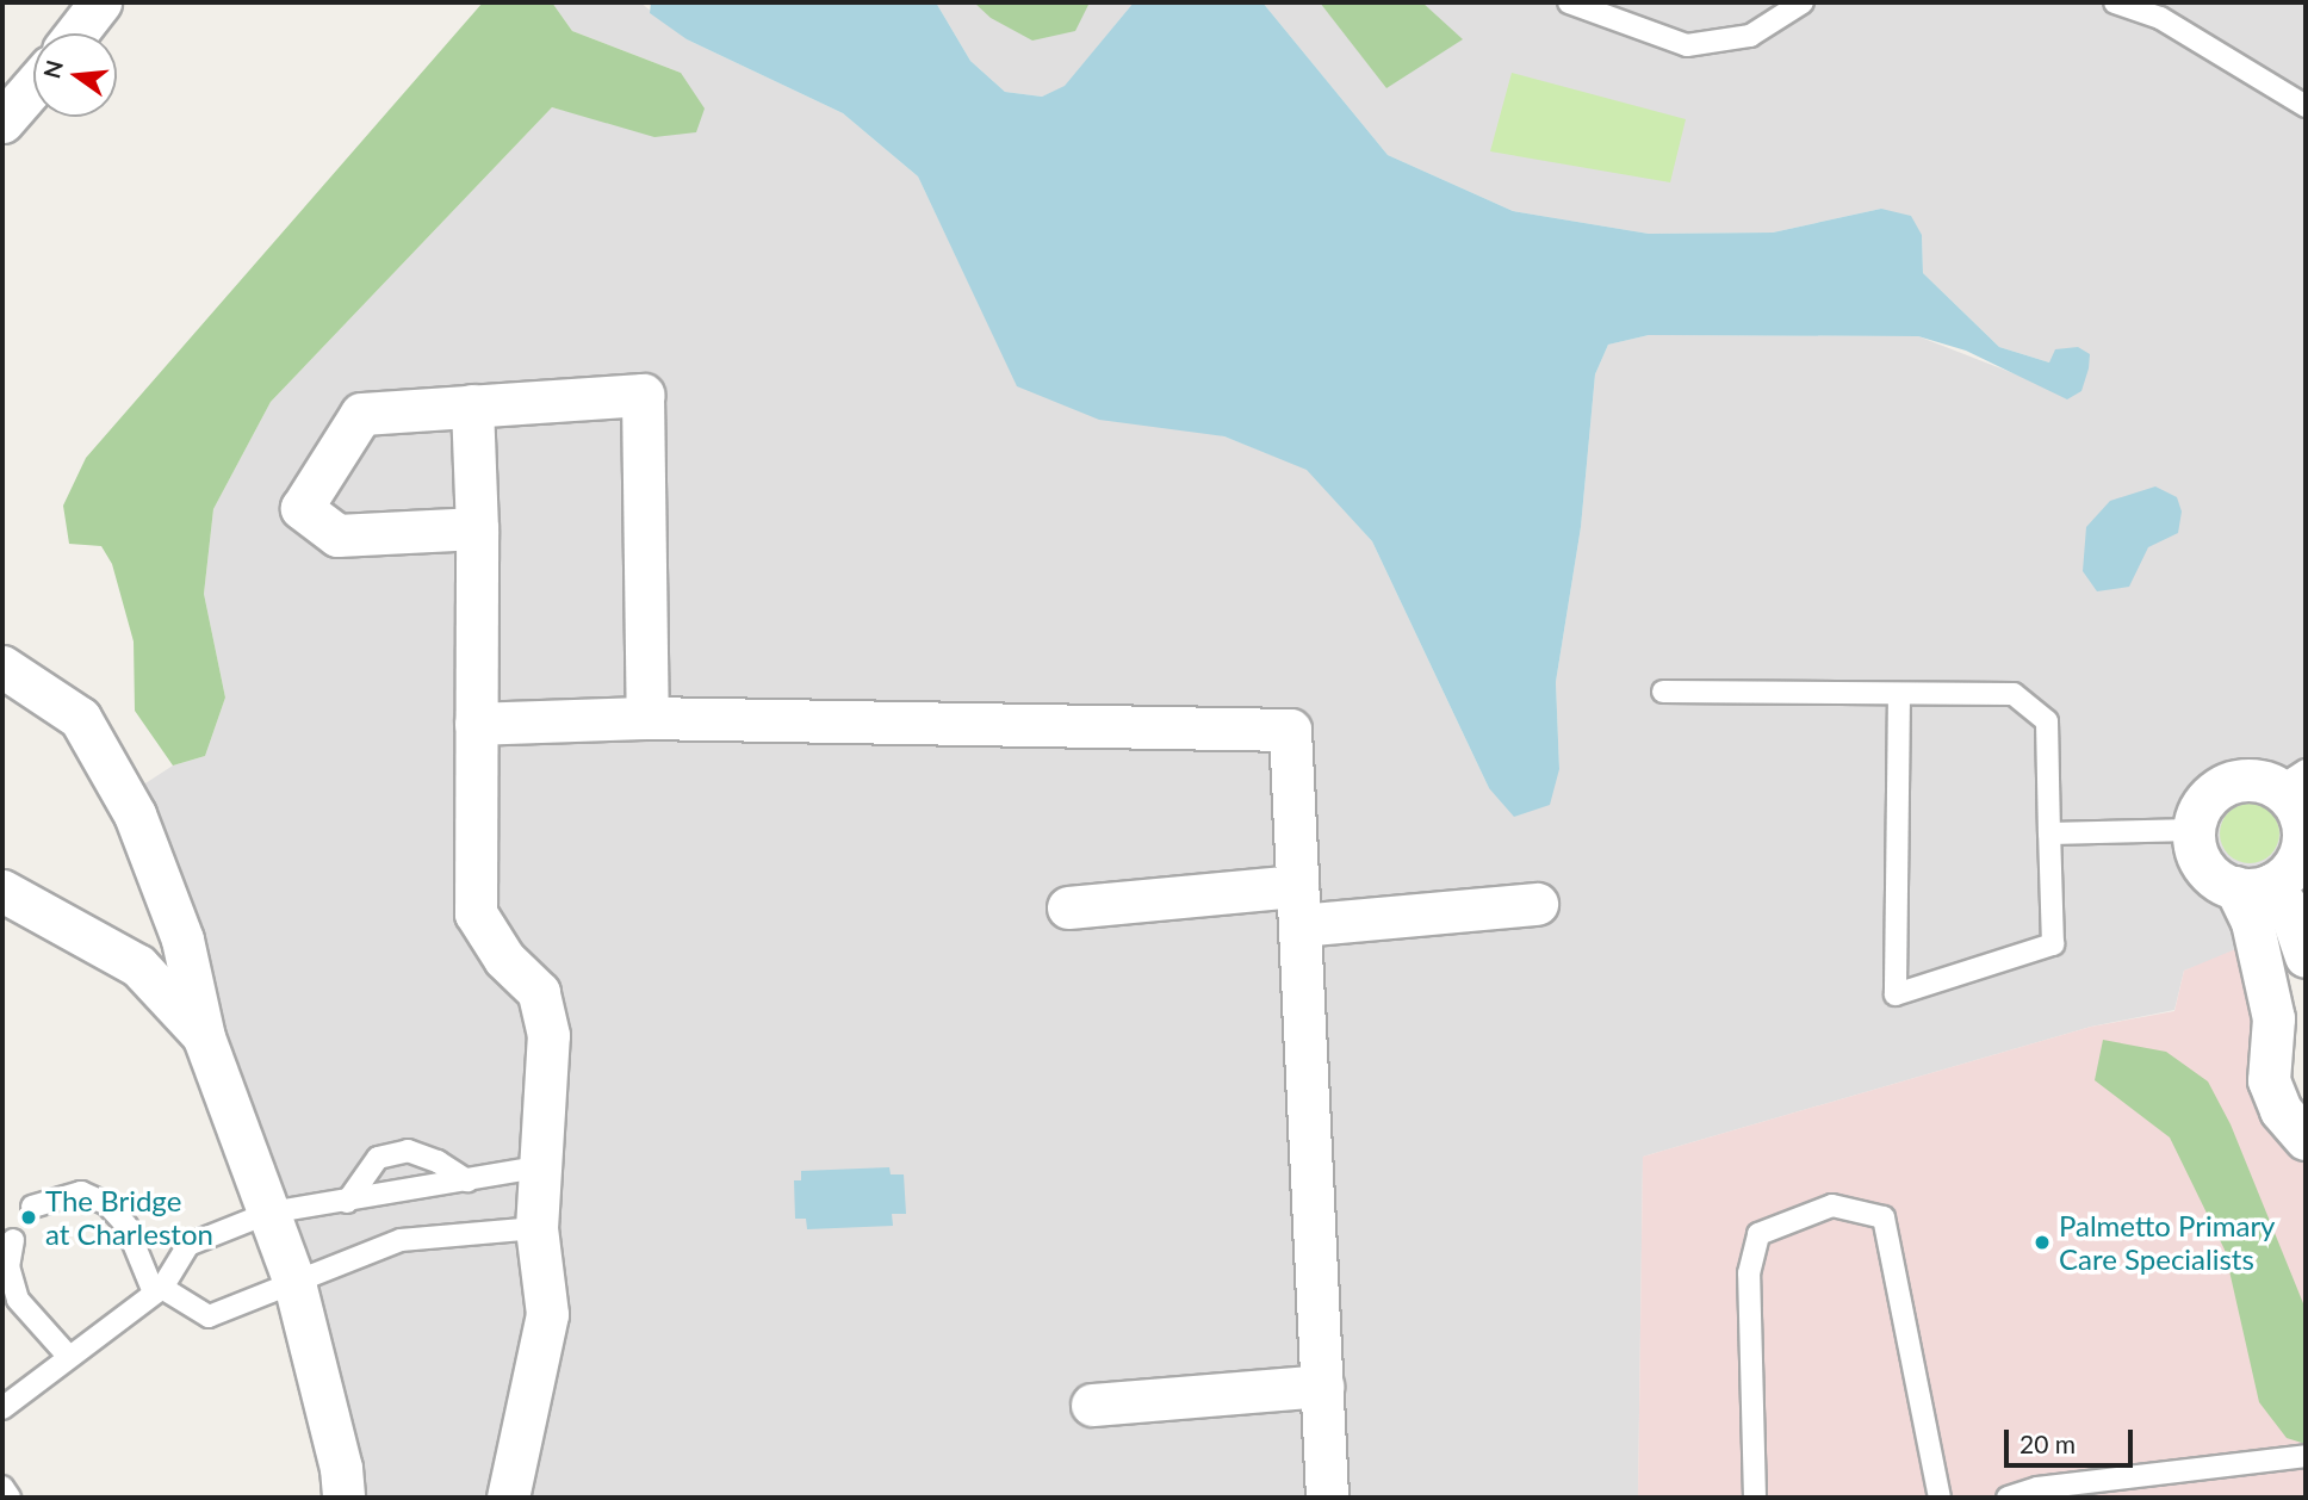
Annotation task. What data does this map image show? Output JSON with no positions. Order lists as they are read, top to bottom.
{
  "places": ["The Bridge at Charleston", "Palmetto Primary Care Specialists"],
  "scale_bar": "20 m",
  "north": "left"
}
